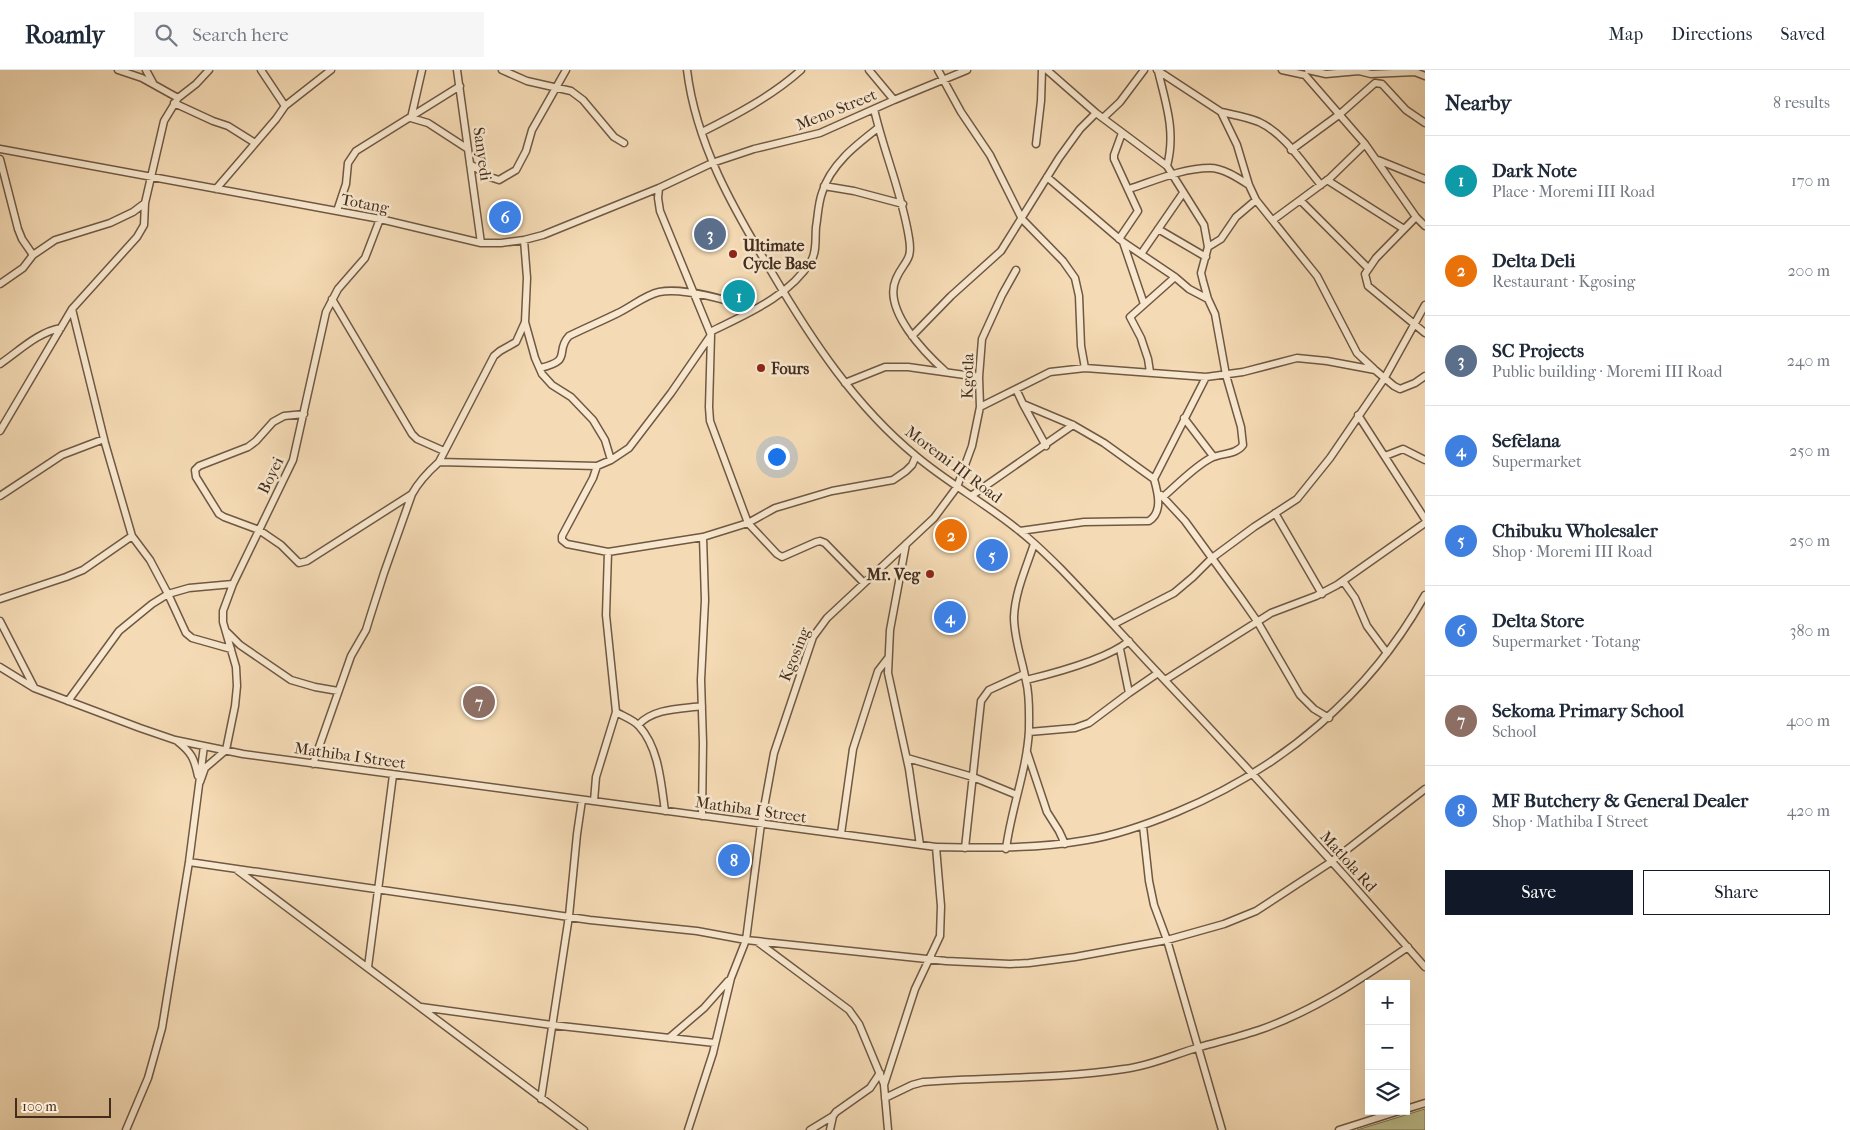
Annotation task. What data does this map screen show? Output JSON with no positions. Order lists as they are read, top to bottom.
{
  "streets": {
    "street": [
      "Meno Street",
      "Sanyedi",
      "Totang",
      "Kgotla",
      "Moremi III Road",
      "Boyei",
      "Kgosing",
      "Mathiba I Street",
      "Matlola Rd"
    ]
  },
  "crossings": [
    ["Meno Street", "Totang"],
    ["Meno Street", "Moremi III Road"],
    ["Sanyedi", "Totang"],
    ["Totang", "Moremi III Road"],
    ["Totang", "Boyei"],
    ["Kgotla", "Moremi III Road"],
    ["Kgotla", "Kgosing"],
    ["Moremi III Road", "Kgosing"],
    ["Moremi III Road", "Mathiba I Street"],
    ["Moremi III Road", "Matlola Rd"],
    ["Boyei", "Mathiba I Street"],
    ["Kgosing", "Mathiba I Street"],
    ["Mathiba I Street", "Matlola Rd"]
  ],
  "places": ["Ultimate Cycle Base", "Fours", "Mr. Veg"],
  "scale_bar": "100 m",
  "page": {
    "header": "Roamly",
    "search": "Search here",
    "nav": ["Map", "Directions", "Saved"],
    "heading": ["Nearby", "8 results"],
    "list": [
      {
        "mark": "1",
        "name": "Dark Note",
        "note": "Place · Moremi III Road",
        "value": "170 m"
      },
      {
        "mark": "2",
        "name": "Delta Deli",
        "note": "Restaurant · Kgosing",
        "value": "200 m"
      },
      {
        "mark": "3",
        "name": "SC Projects",
        "note": "Public building · Moremi III Road",
        "value": "240 m"
      },
      {
        "mark": "4",
        "name": "Sefelana",
        "note": "Supermarket",
        "value": "250 m"
      },
      {
        "mark": "5",
        "name": "Chibuku Wholesaler",
        "note": "Shop · Moremi III Road",
        "value": "250 m"
      },
      {
        "mark": "6",
        "name": "Delta Store",
        "note": "Supermarket · Totang",
        "value": "380 m"
      },
      {
        "mark": "7",
        "name": "Sekoma Primary School",
        "note": "School",
        "value": "400 m"
      },
      {
        "mark": "8",
        "name": "MF Butchery & General Dealer",
        "note": "Shop · Mathiba I Street",
        "value": "420 m"
      }
    ],
    "pins": [
      "6",
      "3",
      "1",
      "2",
      "5",
      "4",
      "7",
      "8"
    ],
    "buttons": ["Save", "Share"],
    "map_buttons": ["+", "−"],
    "scale": "100 m"
  }
}
